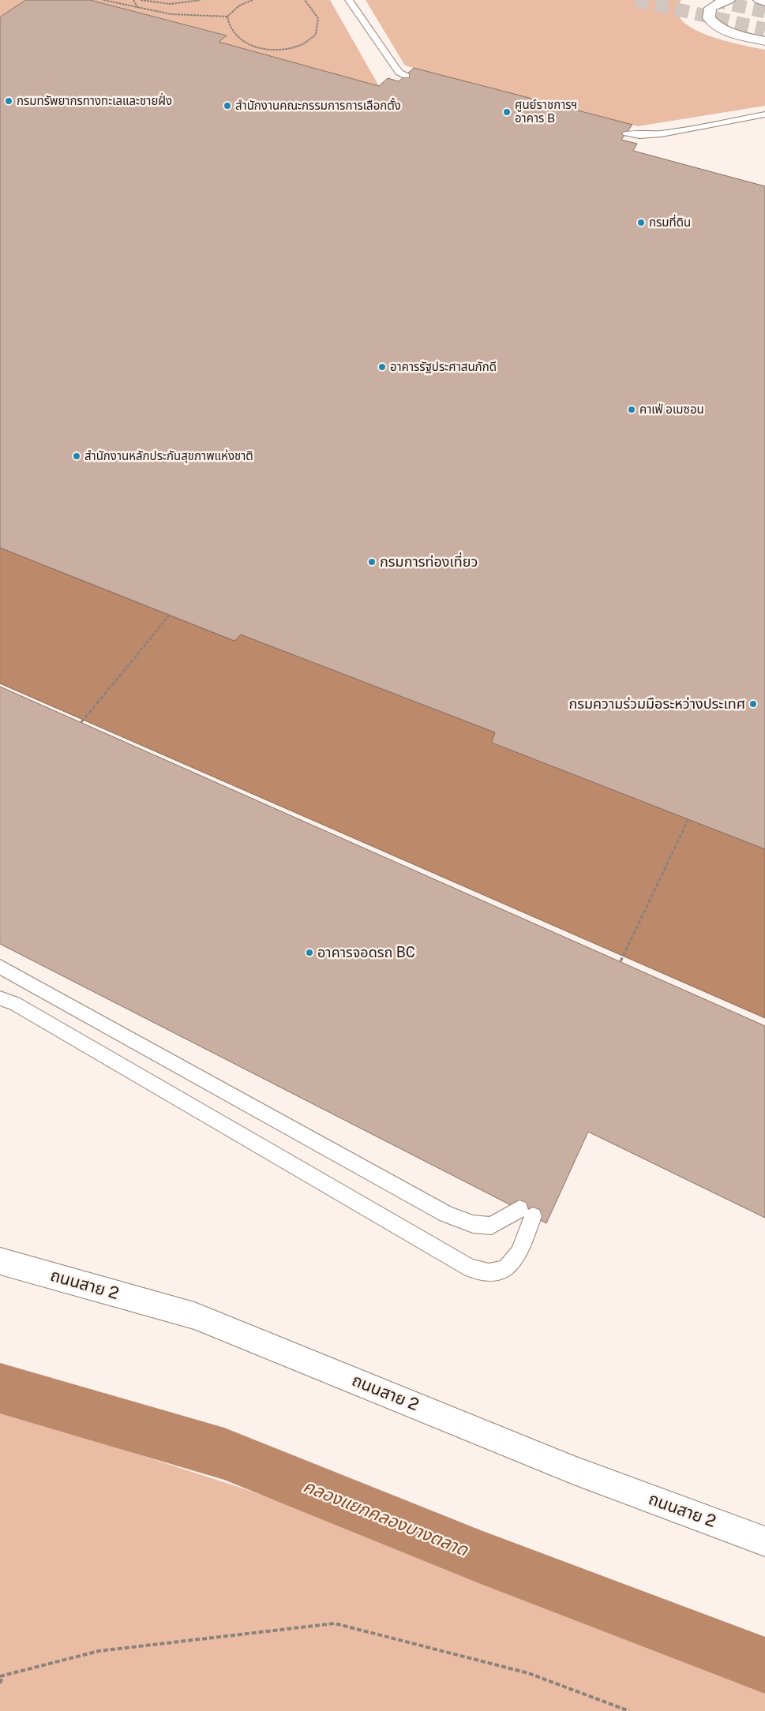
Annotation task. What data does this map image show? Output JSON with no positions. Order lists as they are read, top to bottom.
{
  "streets": {
    "street": ["ถนนสาย 2"]
  },
  "water": ["คลองแยกคลองบางตลาด"],
  "places": [
    "กรมทรัพยากรทางทะเลและชายฝั่ง",
    "สำนักงานคณะกรรมการการเลือกตั้ง",
    "ศูนย์ราชการฯ อาคาร B",
    "กรมที่ดิน",
    "อาคารรัฐประศาสนภักดี",
    "คาเฟ่ อเมซอน",
    "สำนักงานหลักประกันสุขภาพแห่งชาติ",
    "กรมการท่องเที่ยว",
    "กรมความร่วมมือระหว่างประเทศ",
    "อาคารจอดรถ BC"
  ]
}
